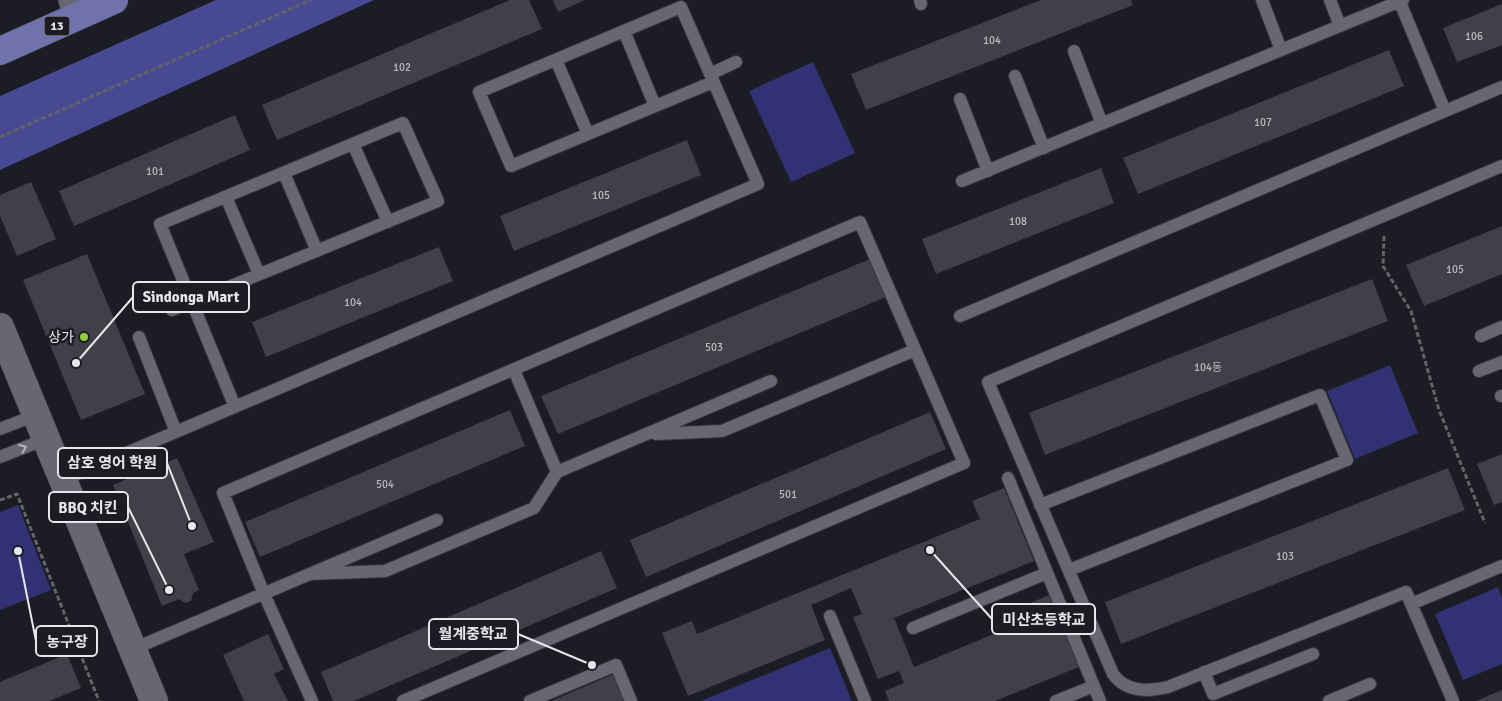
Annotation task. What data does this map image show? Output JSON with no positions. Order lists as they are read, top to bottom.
{
  "streets": {
    "main road": ["13"]
  },
  "places": [
    "상가",
    "Sindonga Mart",
    "삼호 영어 학원",
    "미산초등학교",
    "농구장",
    "BBQ 치킨",
    "월계중학교"
  ],
  "house_numbers": [
    "106",
    "104",
    "102",
    "107",
    "101",
    "105",
    "108",
    "105",
    "104",
    "503",
    "104동",
    "504",
    "501",
    "103"
  ]
}
